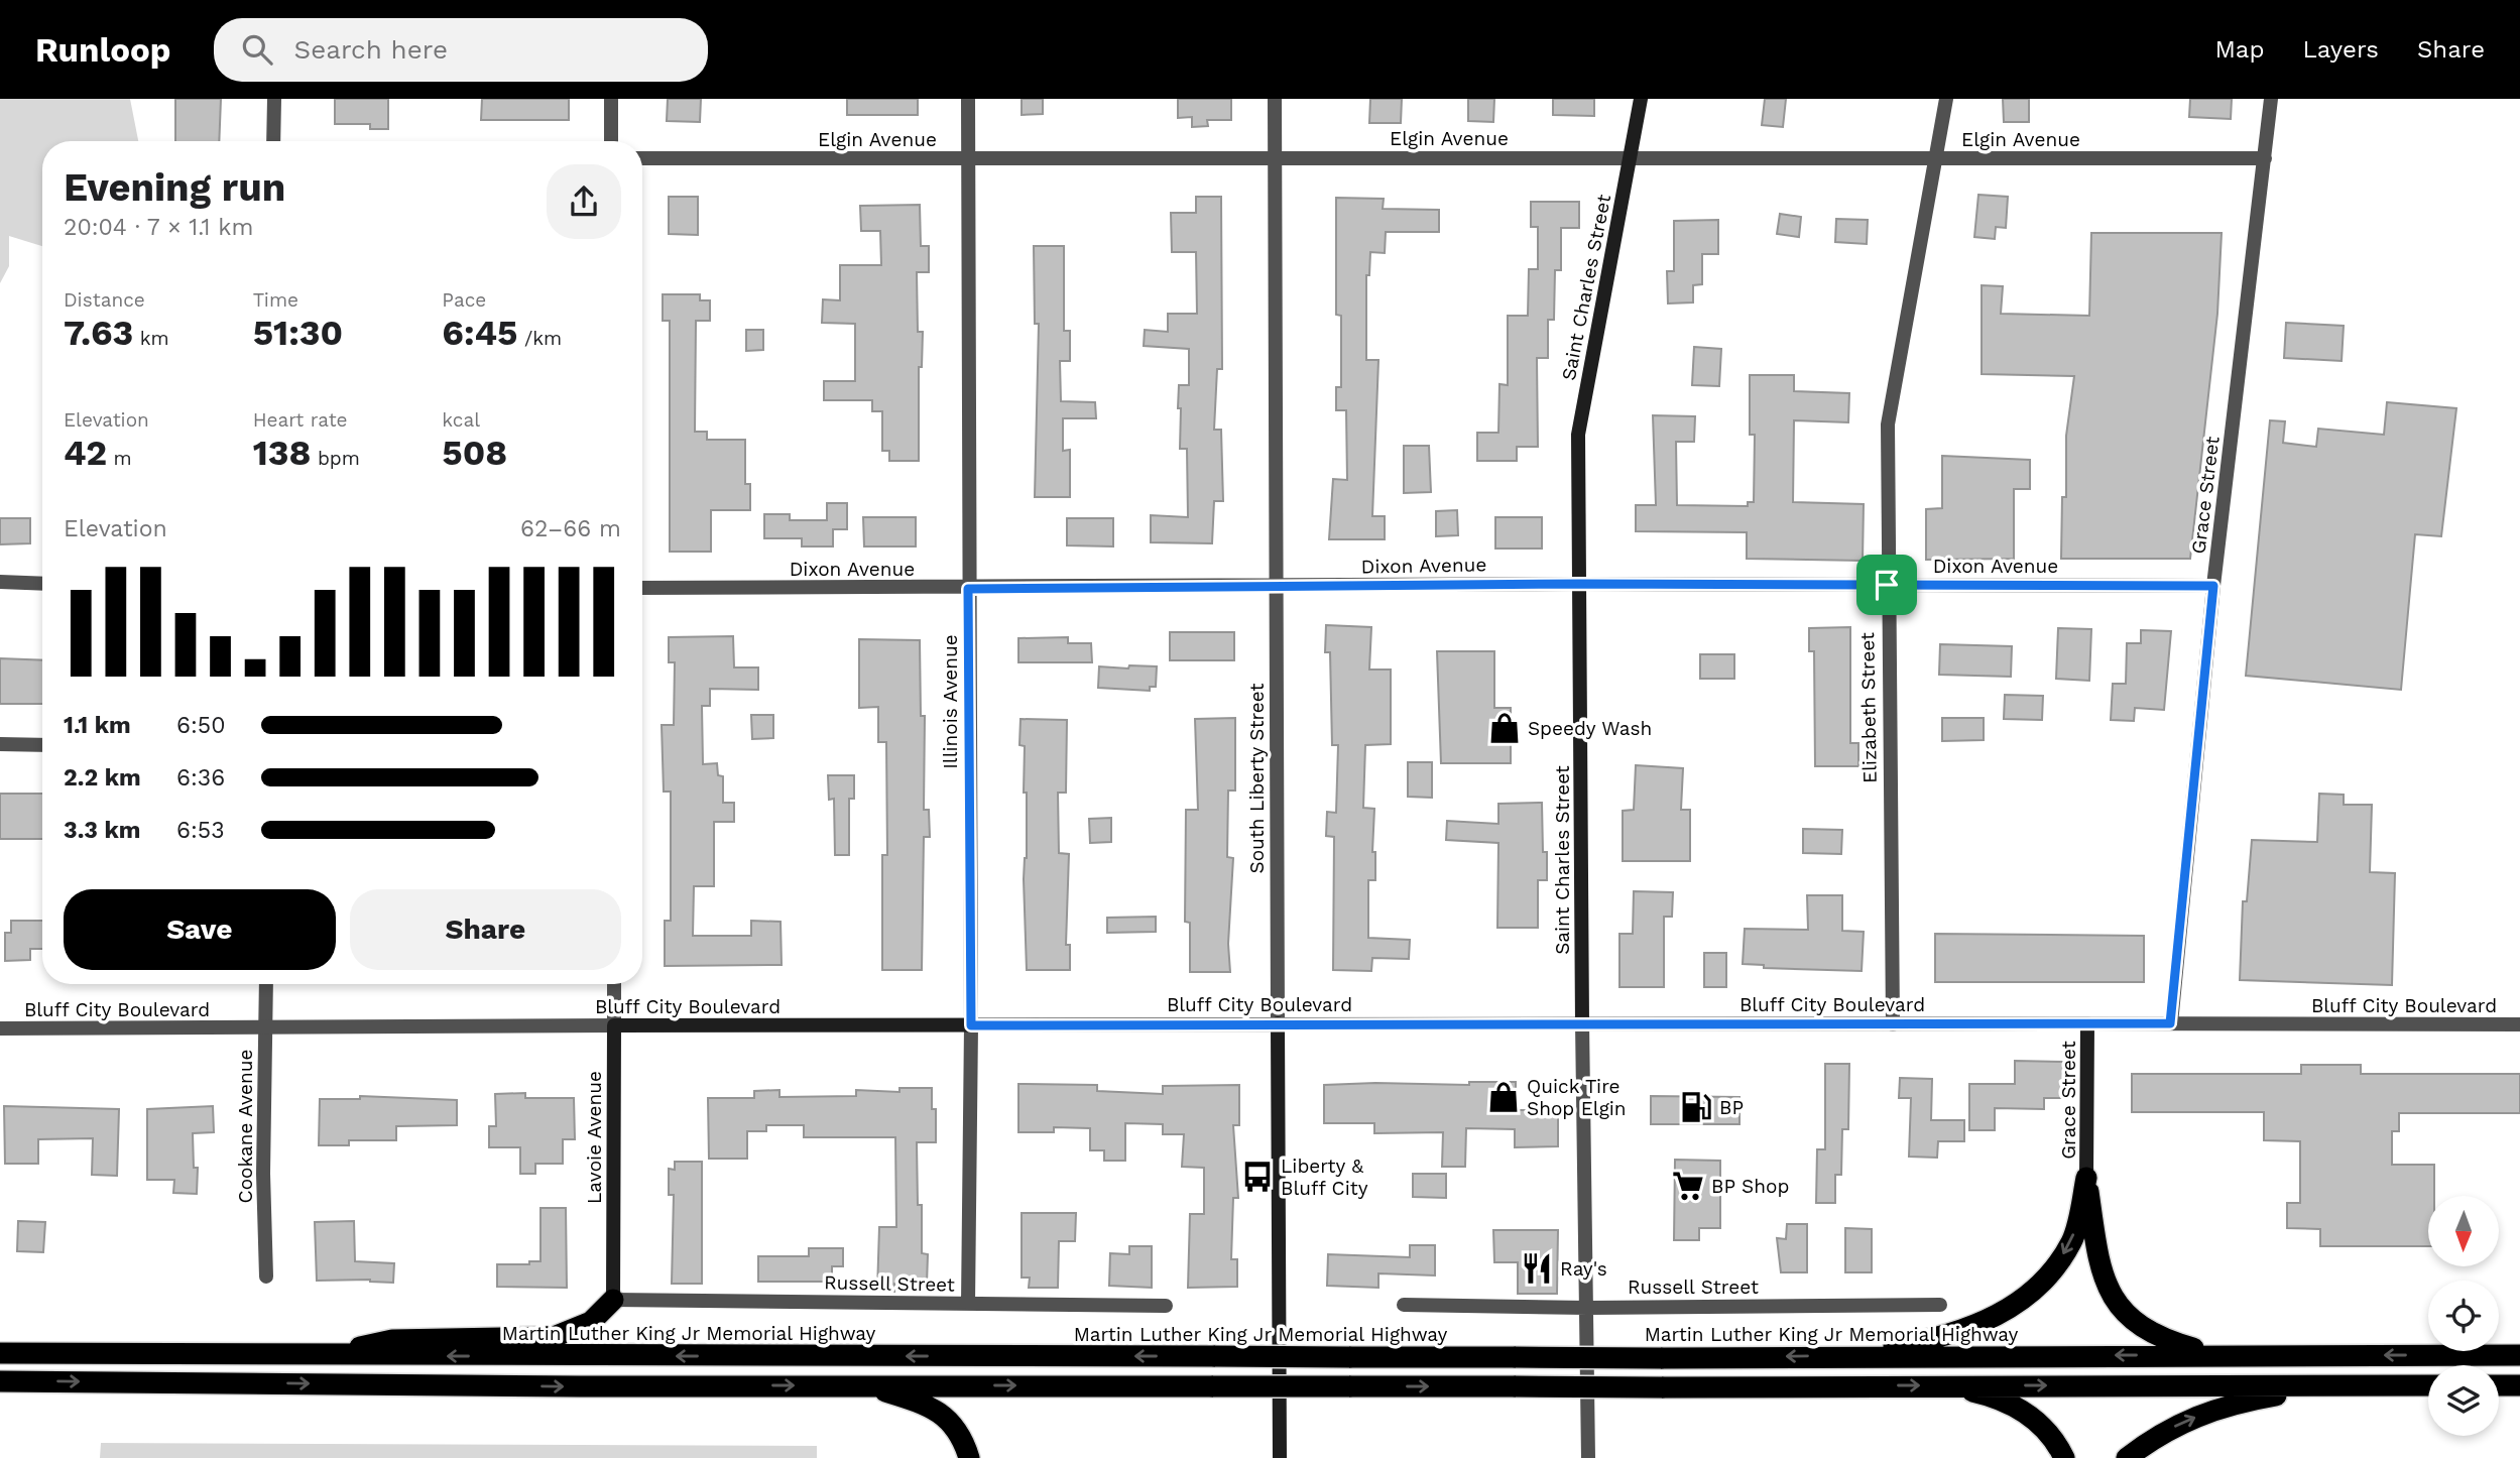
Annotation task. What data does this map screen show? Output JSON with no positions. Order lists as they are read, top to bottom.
{
  "streets": {
    "highway": ["Martin Luther King Jr Memorial Highway"],
    "main road": [
      "Saint Charles Street",
      "Grace Street",
      "South Liberty Street",
      "Bluff City Boulevard",
      "Lavoie Avenue"
    ],
    "street": [
      "Elgin Avenue",
      "Dixon Avenue",
      "Illinois Avenue",
      "Elizabeth Street",
      "Cookane Avenue",
      "Russell Street"
    ]
  },
  "crossings": [
    ["Elgin Avenue", "Saint Charles Street"],
    ["Elgin Avenue", "Grace Street"],
    ["Elgin Avenue", "Illinois Avenue"],
    ["Elgin Avenue", "Elizabeth Street"],
    ["Elgin Avenue", "South Liberty Street"],
    ["Saint Charles Street", "Dixon Avenue"],
    ["Saint Charles Street", "Bluff City Boulevard"],
    ["Saint Charles Street", "Russell Street"],
    ["Grace Street", "Dixon Avenue"],
    ["Grace Street", "Bluff City Boulevard"],
    ["Dixon Avenue", "Illinois Avenue"],
    ["Dixon Avenue", "Elizabeth Street"],
    ["Dixon Avenue", "South Liberty Street"],
    ["Illinois Avenue", "Bluff City Boulevard"],
    ["Illinois Avenue", "Russell Street"],
    ["Elizabeth Street", "Bluff City Boulevard"],
    ["South Liberty Street", "Bluff City Boulevard"],
    ["Bluff City Boulevard", "Cookane Avenue"],
    ["Bluff City Boulevard", "Lavoie Avenue"],
    ["Lavoie Avenue", "Russell Street"]
  ],
  "places": {
    "shop": ["Speedy Wash", "Quick Tire Shop Elgin"],
    "fuel station": ["BP"],
    "bus stop": ["Liberty & Bluff City"],
    "supermarket": ["BP Shop"],
    "restaurant": ["Ray's"]
  },
  "north": "bottom",
  "page": {
    "header": "Runloop",
    "search": "Search here",
    "nav": ["Map", "Layers", "Share"],
    "heading": ["Evening run", "20:04 · 7 × 1.1 km"],
    "stats": [
      ["Distance", "7.63 km"],
      ["Time", "51:30"],
      ["Pace", "6:45 /km"],
      ["Elevation", "42 m"],
      ["Heart rate", "138 bpm"],
      ["kcal", "508"]
    ],
    "chart": ["Elevation", "62–66 m"],
    "list": [
      {
        "name": "1.1 km",
        "note": "6:50"
      },
      {
        "name": "2.2 km",
        "note": "6:36"
      },
      {
        "name": "3.3 km",
        "note": "6:53"
      }
    ],
    "buttons": ["Save", "Share"]
  }
}
